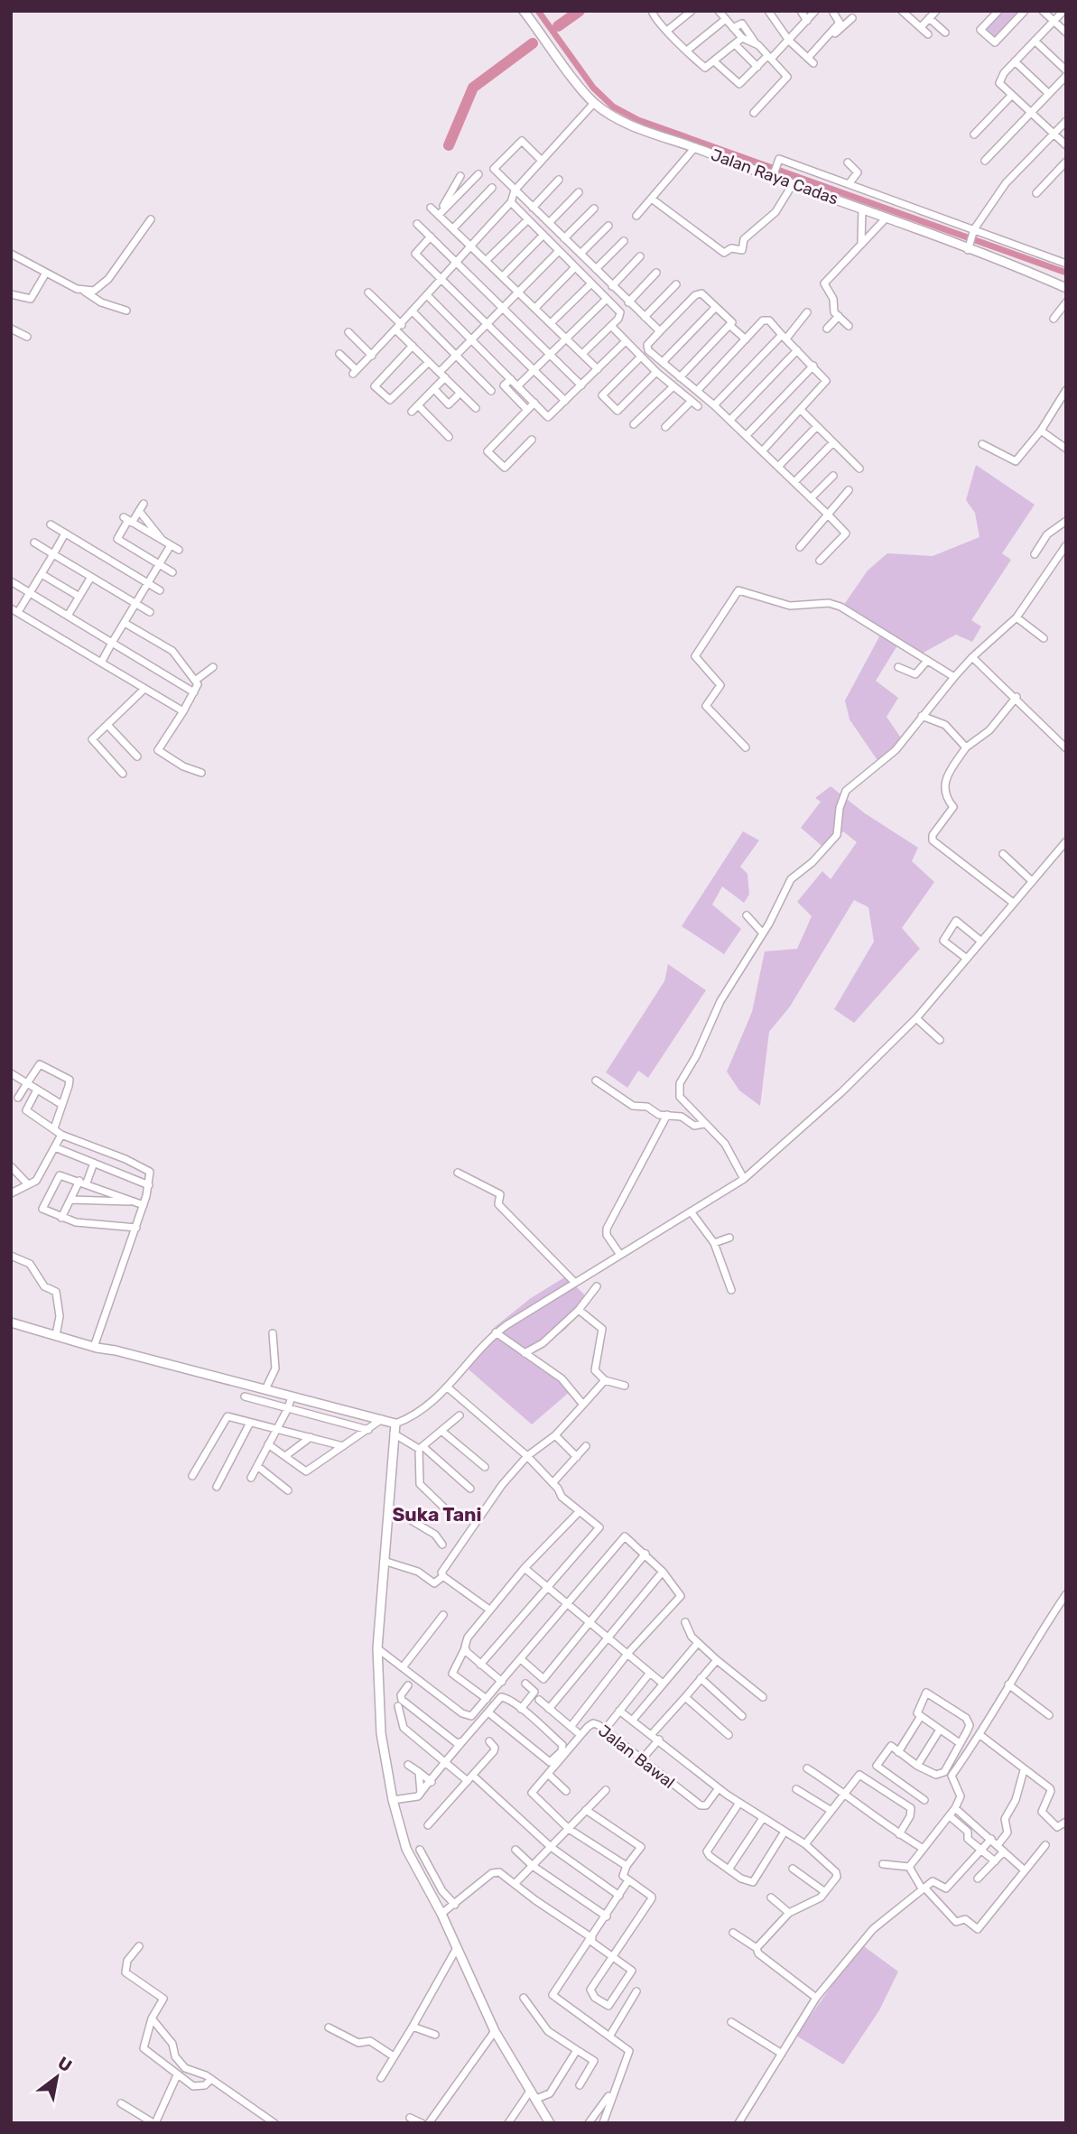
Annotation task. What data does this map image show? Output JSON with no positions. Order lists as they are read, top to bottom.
{
  "streets": {
    "street": ["Jalan Raya Cadas", "Jalan Bawal"]
  },
  "districts": ["Suka Tani"],
  "north": "top right"
}
